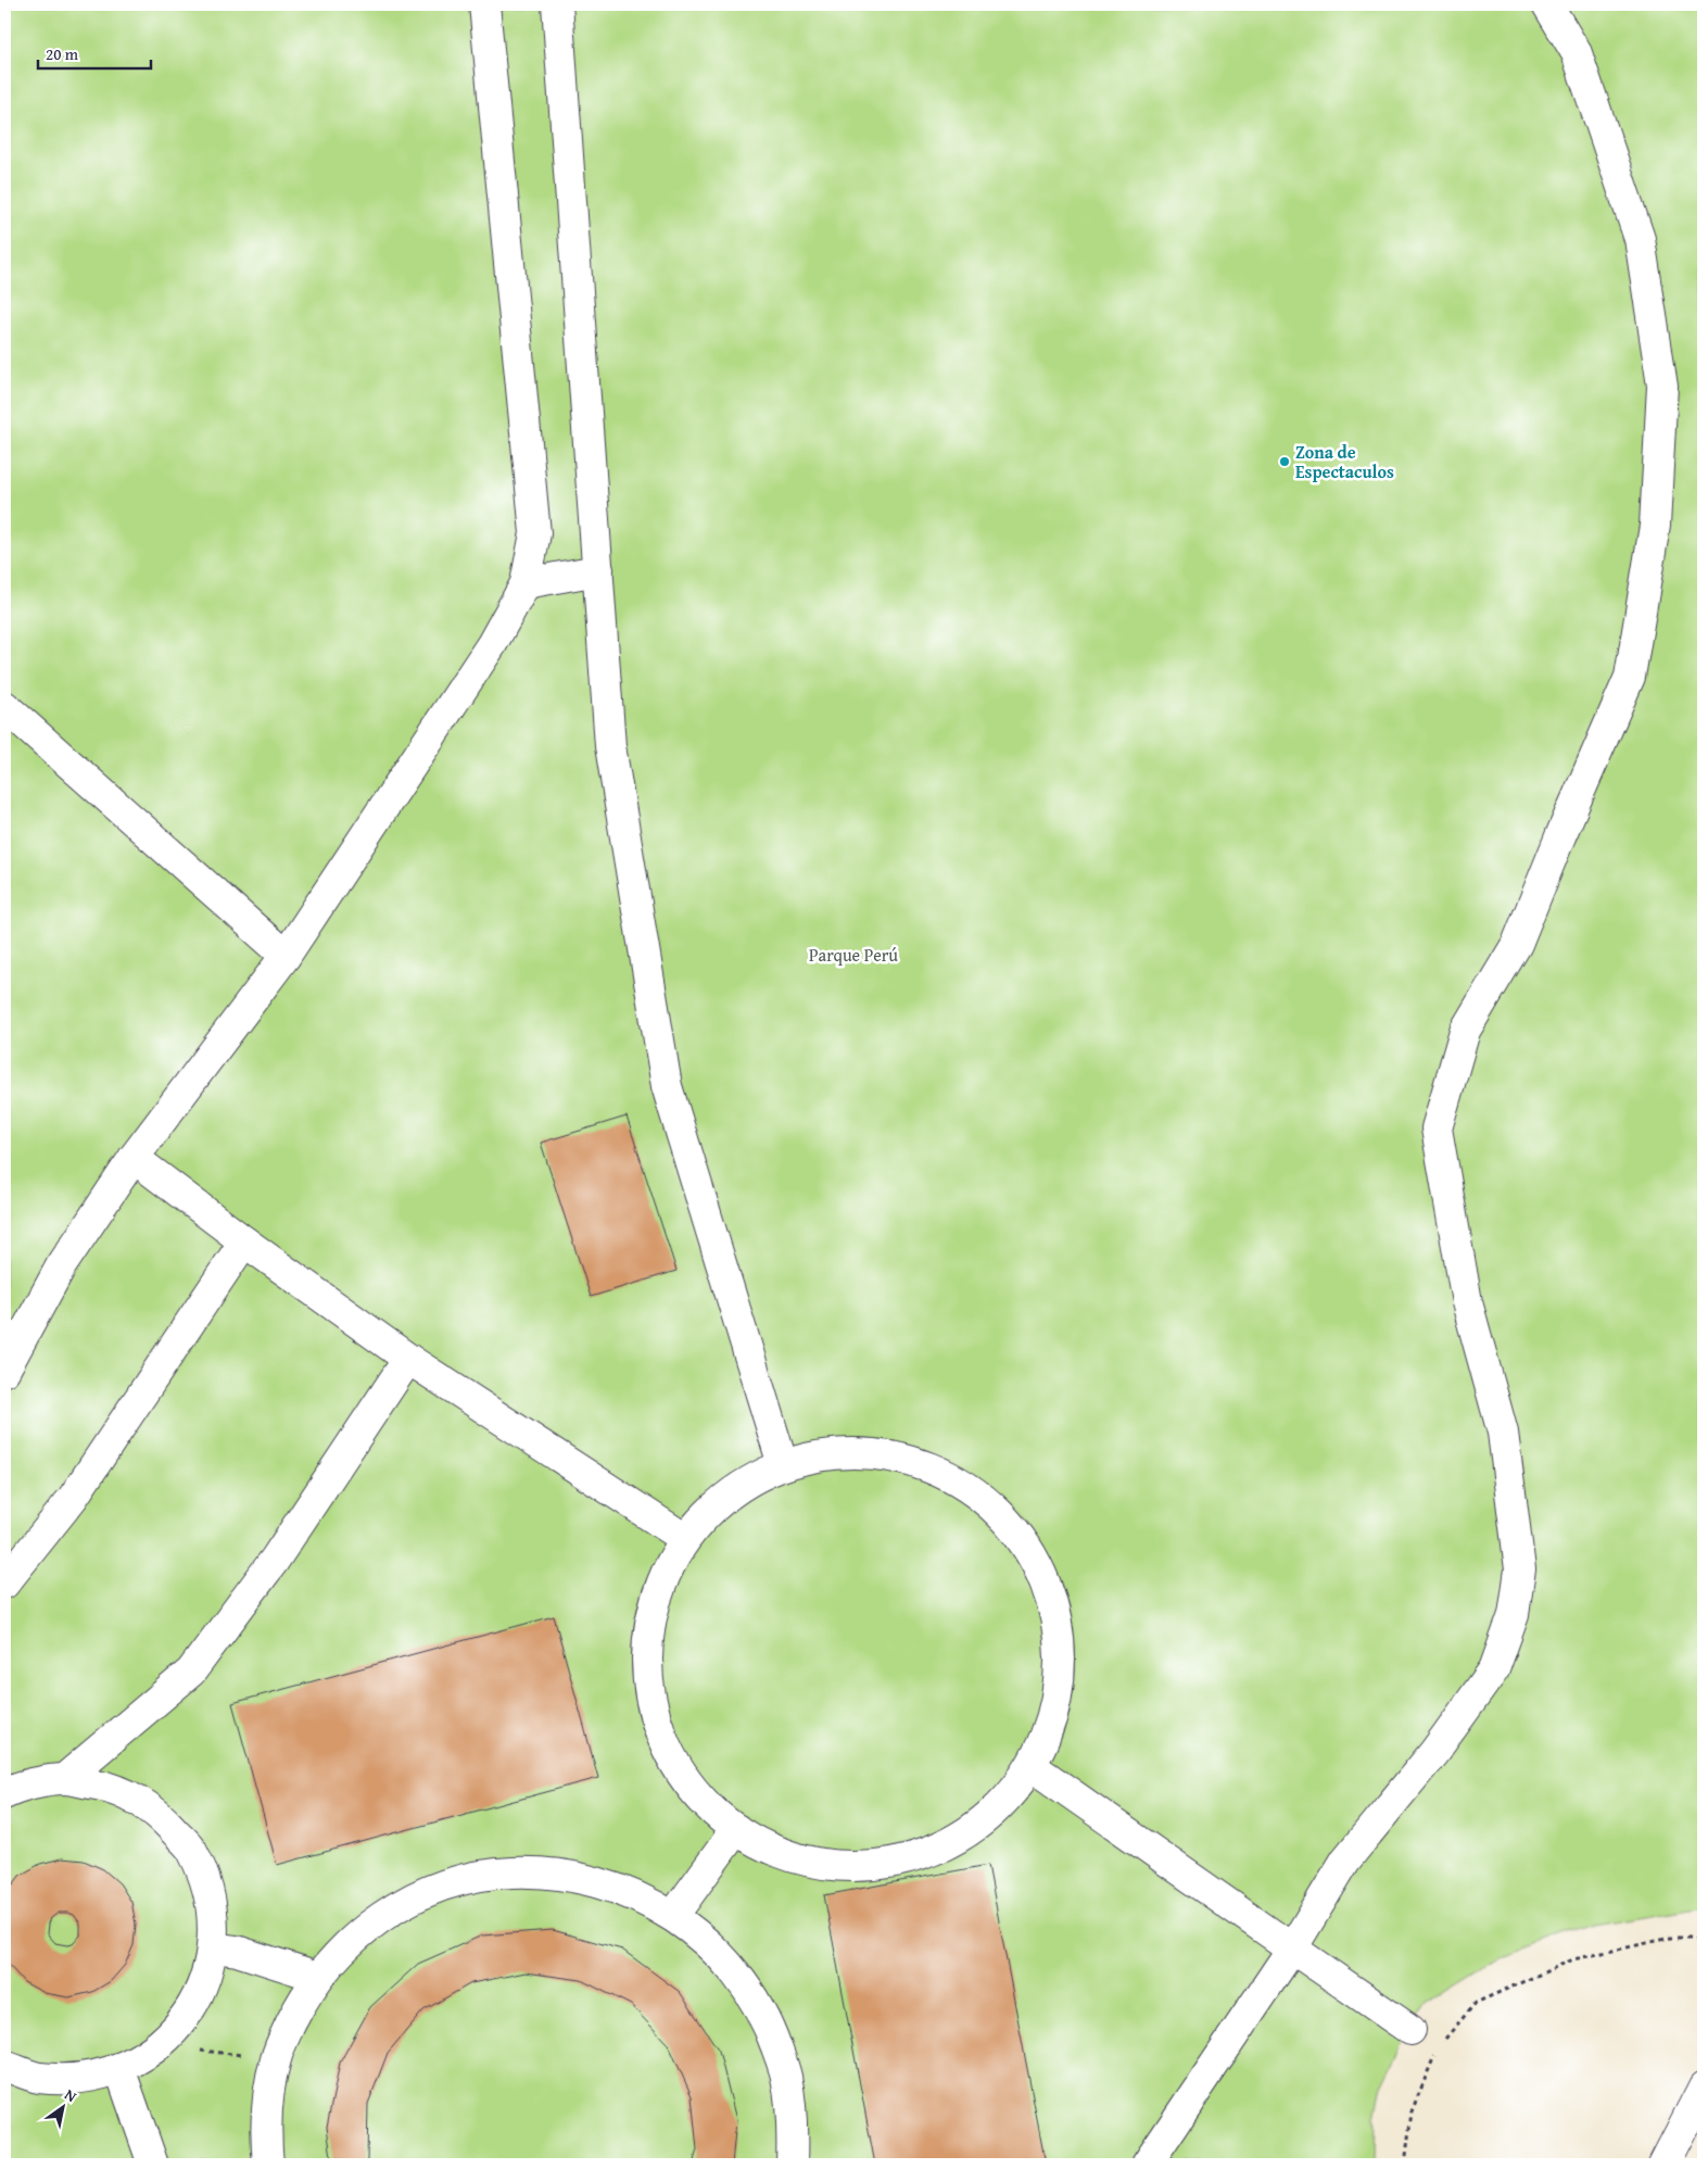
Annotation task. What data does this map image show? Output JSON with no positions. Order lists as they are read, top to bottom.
{
  "parks": ["Parque Perú"],
  "places": ["Zona de Espectaculos"],
  "scale_bar": "20 m",
  "north": "top right"
}
